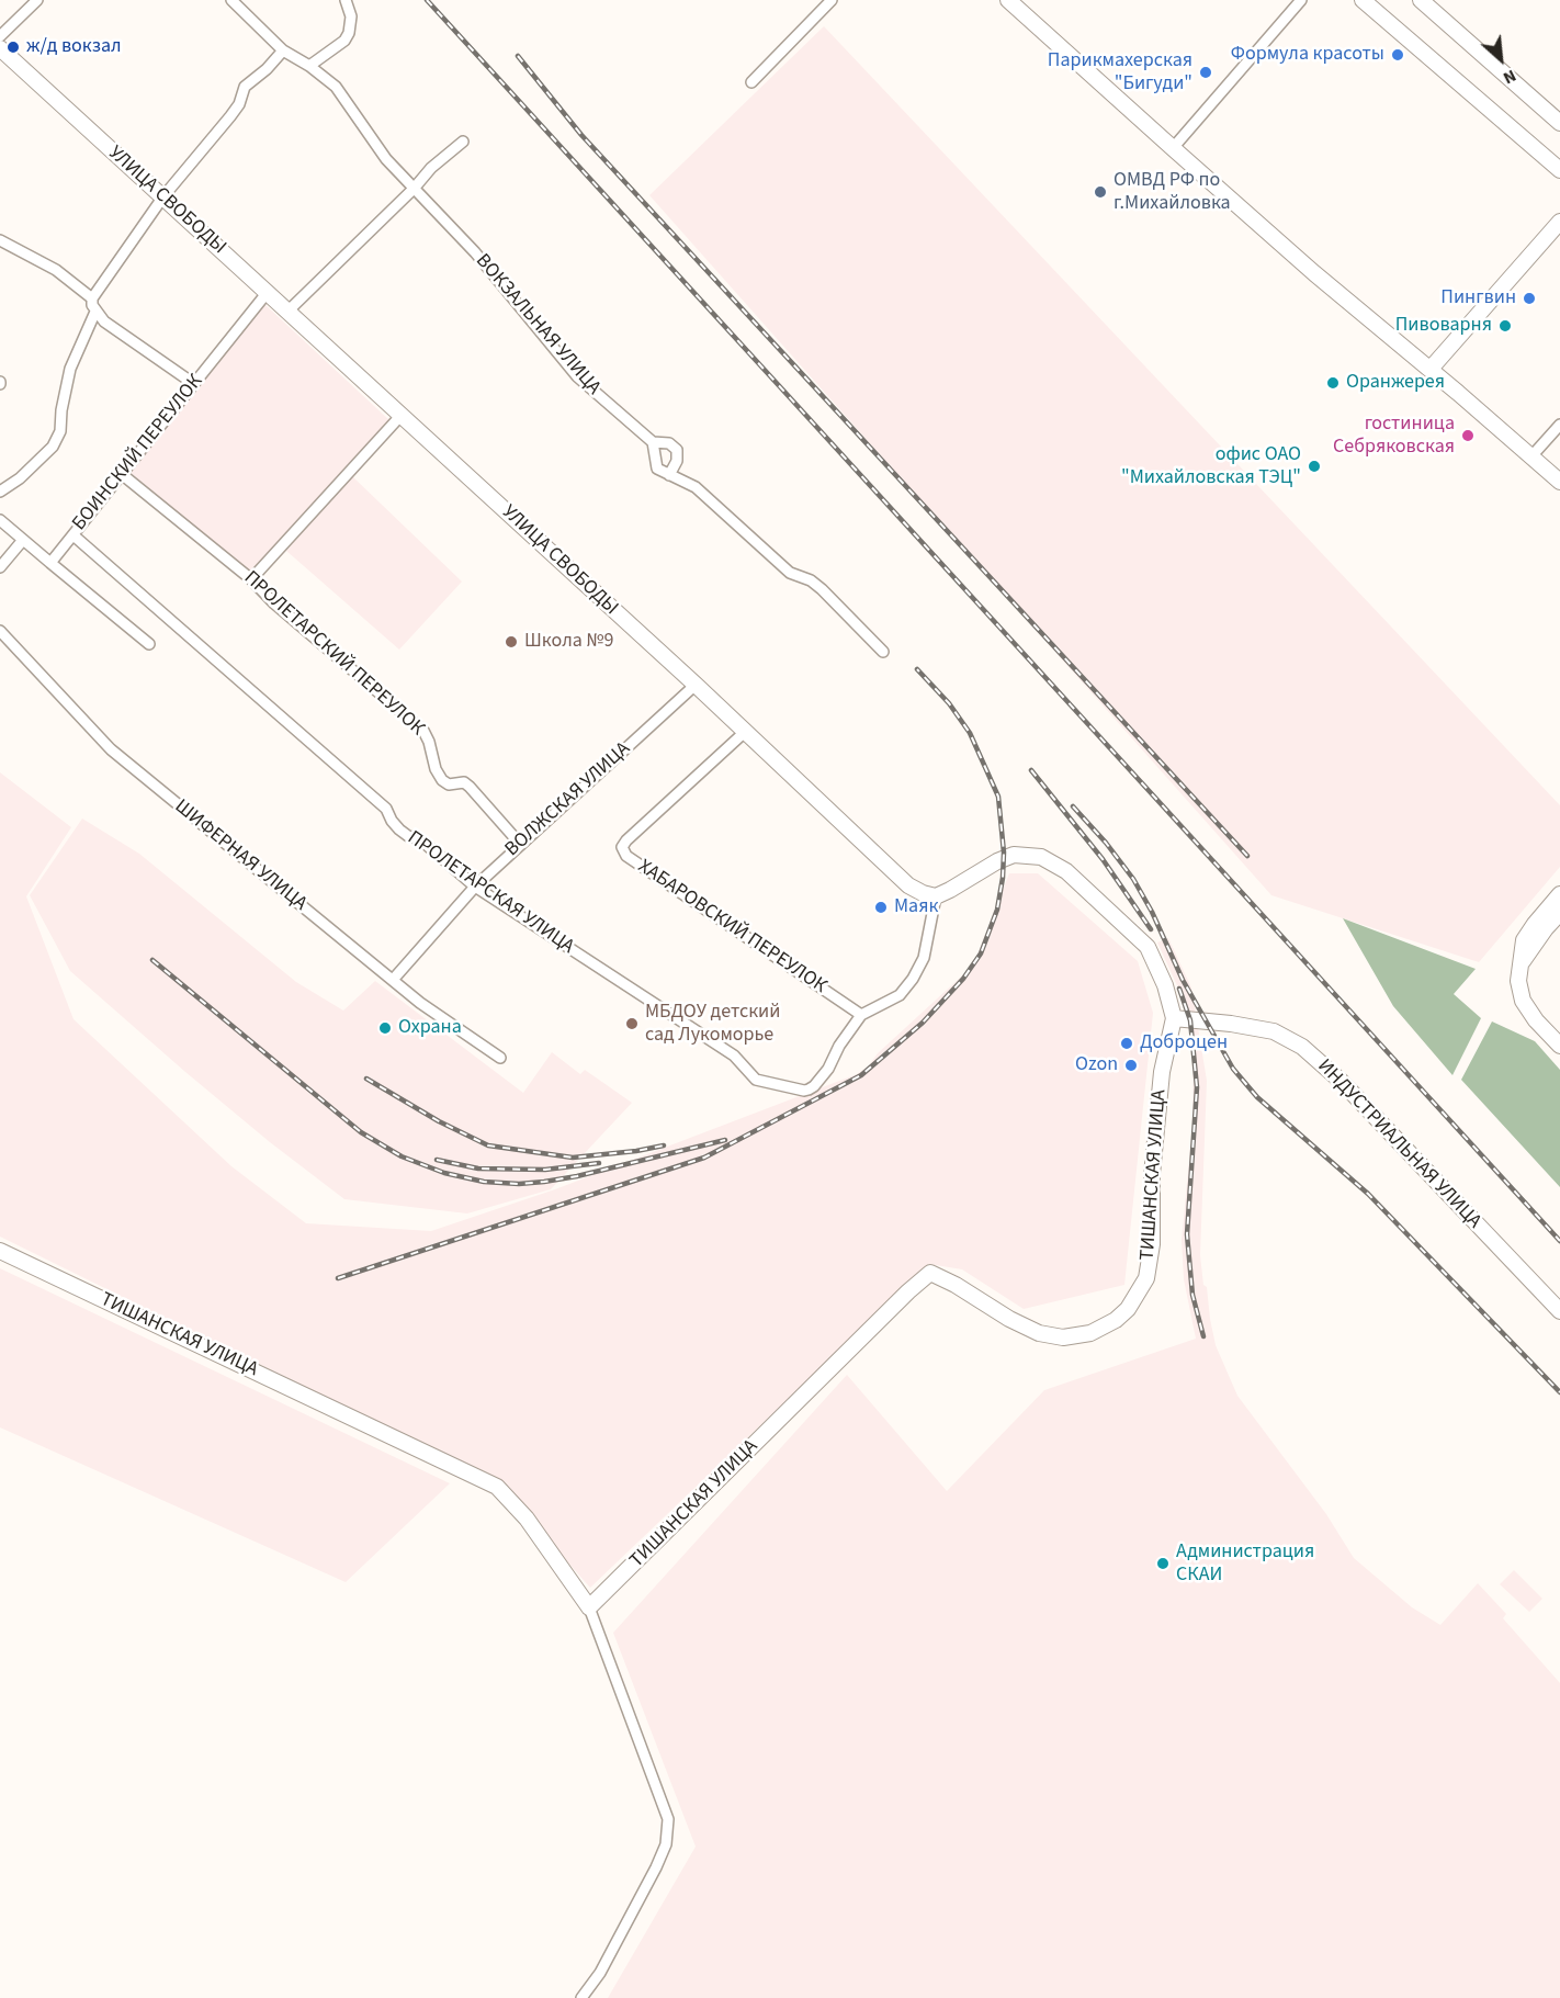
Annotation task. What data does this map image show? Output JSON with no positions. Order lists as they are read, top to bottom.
{
  "streets": {
    "street": [
      "УЛИЦА СВОБОДЫ",
      "ВОКЗАЛЬНАЯ УЛИЦА",
      "БОИНСКИЙ ПЕРЕУЛОК",
      "ПРОЛЕТАРСКИЙ ПЕРЕУЛОК",
      "ВОЛЖСКАЯ УЛИЦА",
      "ШИФЕРНАЯ УЛИЦА",
      "ПРОЛЕТАРСКАЯ УЛИЦА",
      "ХАБАРОВСКИЙ ПЕРЕУЛОК",
      "ИНДУСТРИАЛЬНАЯ УЛИЦА",
      "ТИШАНСКАЯ УЛИЦА"
    ]
  },
  "crossings": [
    ["УЛИЦА СВОБОДЫ", "БОИНСКИЙ ПЕРЕУЛОК"],
    ["УЛИЦА СВОБОДЫ", "ВОЛЖСКАЯ УЛИЦА"],
    ["УЛИЦА СВОБОДЫ", "ХАБАРОВСКИЙ ПЕРЕУЛОК"],
    ["БОИНСКИЙ ПЕРЕУЛОК", "ПРОЛЕТАРСКИЙ ПЕРЕУЛОК"],
    ["БОИНСКИЙ ПЕРЕУЛОК", "ПРОЛЕТАРСКАЯ УЛИЦА"],
    ["ПРОЛЕТАРСКИЙ ПЕРЕУЛОК", "ВОЛЖСКАЯ УЛИЦА"],
    ["ВОЛЖСКАЯ УЛИЦА", "ШИФЕРНАЯ УЛИЦА"],
    ["ВОЛЖСКАЯ УЛИЦА", "ПРОЛЕТАРСКАЯ УЛИЦА"],
    ["ПРОЛЕТАРСКАЯ УЛИЦА", "ХАБАРОВСКИЙ ПЕРЕУЛОК"],
    ["ИНДУСТРИАЛЬНАЯ УЛИЦА", "ТИШАНСКАЯ УЛИЦА"]
  ],
  "places": [
    "ж/д вокзал",
    "Формула красоты",
    "Парикмахерская \"Бигуди\"",
    "ОМВД РФ по г.Михайловка",
    "Пингвин",
    "Пивоварня",
    "Оранжерея",
    "гостиница Себряковская",
    "офис ОАО \"Михайловская ТЭЦ\"",
    "Школа №9",
    "Mаяк",
    "МБДОУ детский сад Лукоморье",
    "Охрана",
    "Доброцен",
    "Ozon",
    "Администрация СКАИ"
  ],
  "north": "bottom right"
}
